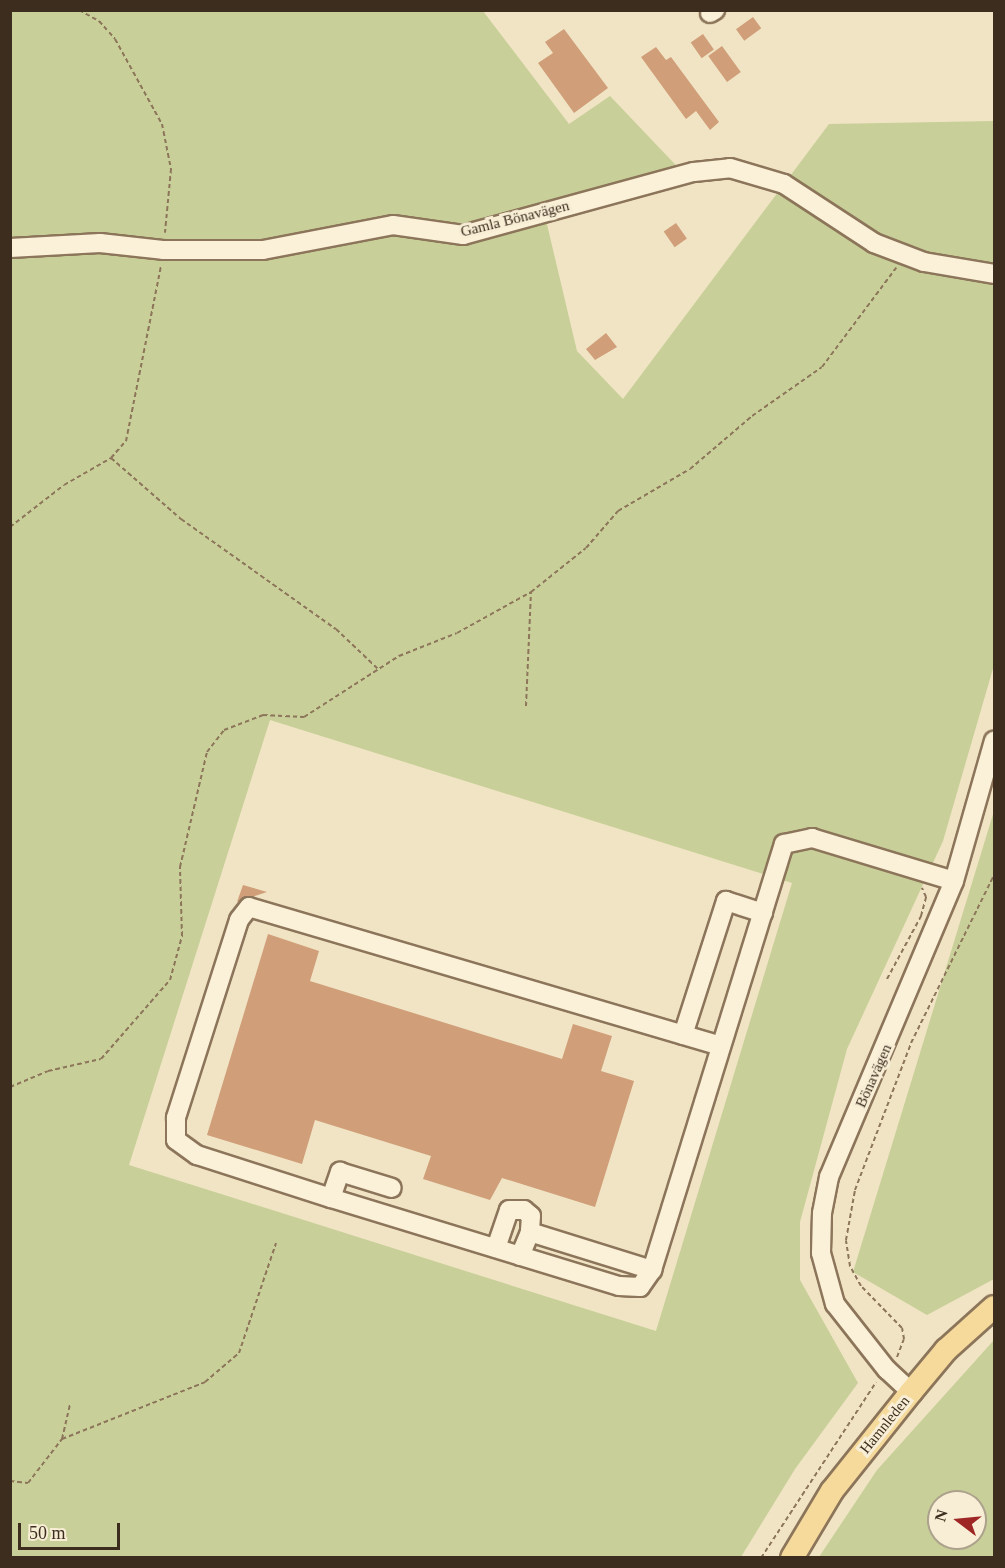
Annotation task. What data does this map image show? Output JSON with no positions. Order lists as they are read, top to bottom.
{
  "streets": {
    "main road": ["Hamnleden"],
    "street": ["Gamla Bönavägen", "Bönavägen"]
  },
  "crossings": [
    ["Bönavägen", "Hamnleden"]
  ],
  "scale_bar": "50 m",
  "north": "left"
}
